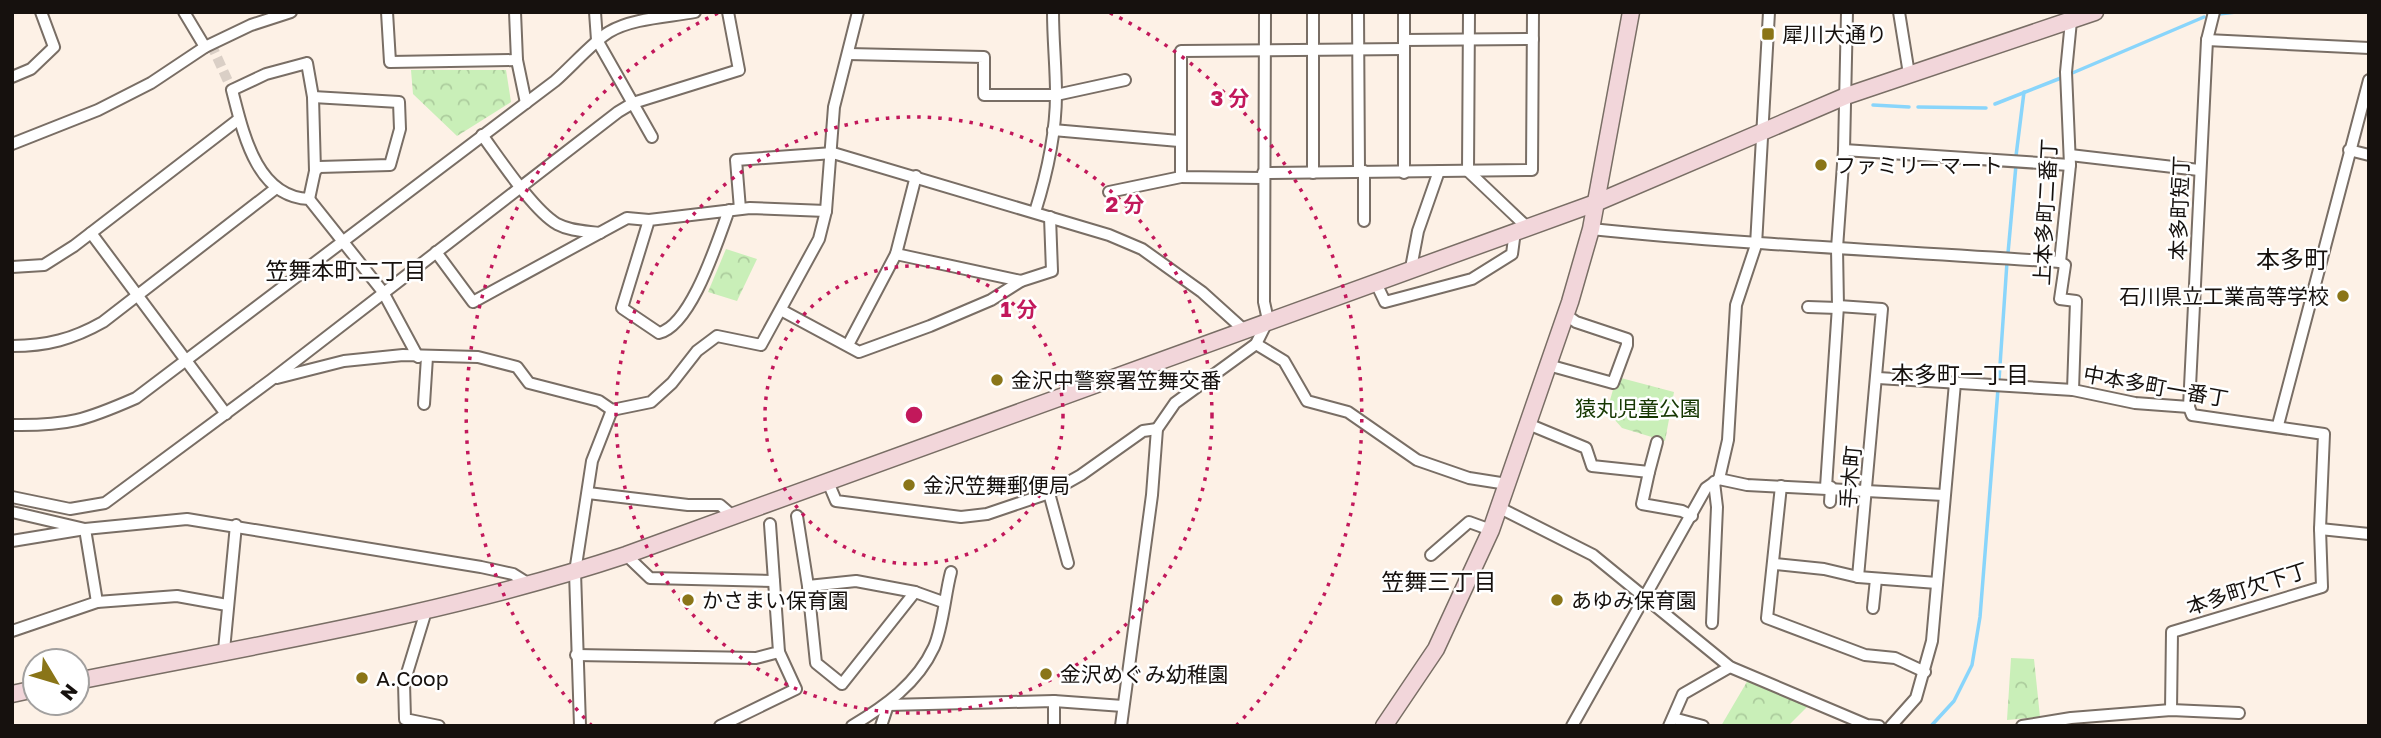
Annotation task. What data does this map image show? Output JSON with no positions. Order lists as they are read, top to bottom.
{
  "streets": {
    "street": [
      "本多町短丁",
      "上本多町二番丁",
      "中本多町一番丁",
      "手木町",
      "本多町欠下丁"
    ]
  },
  "crossings": [
    ["本多町短丁", "中本多町一番丁"],
    ["上本多町二番丁", "中本多町一番丁"],
    ["中本多町一番丁", "手木町"]
  ],
  "districts": [
    "本多町",
    "笠舞本町二丁目",
    "本多町一丁目",
    "笠舞三丁目"
  ],
  "parks": ["猿丸児童公園"],
  "places": {
    "transit": ["犀川大通り"],
    "other": [
      "ファミリーマート",
      "石川県立工業高等学校",
      "金沢中警察署笠舞交番",
      "金沢笠舞郵便局",
      "かさまい保育園",
      "あゆみ保育園",
      "金沢めぐみ幼稚園",
      "A.Coop"
    ]
  },
  "north": "bottom right",
  "rings": ["3 分", "2 分", "1 分"]
}
